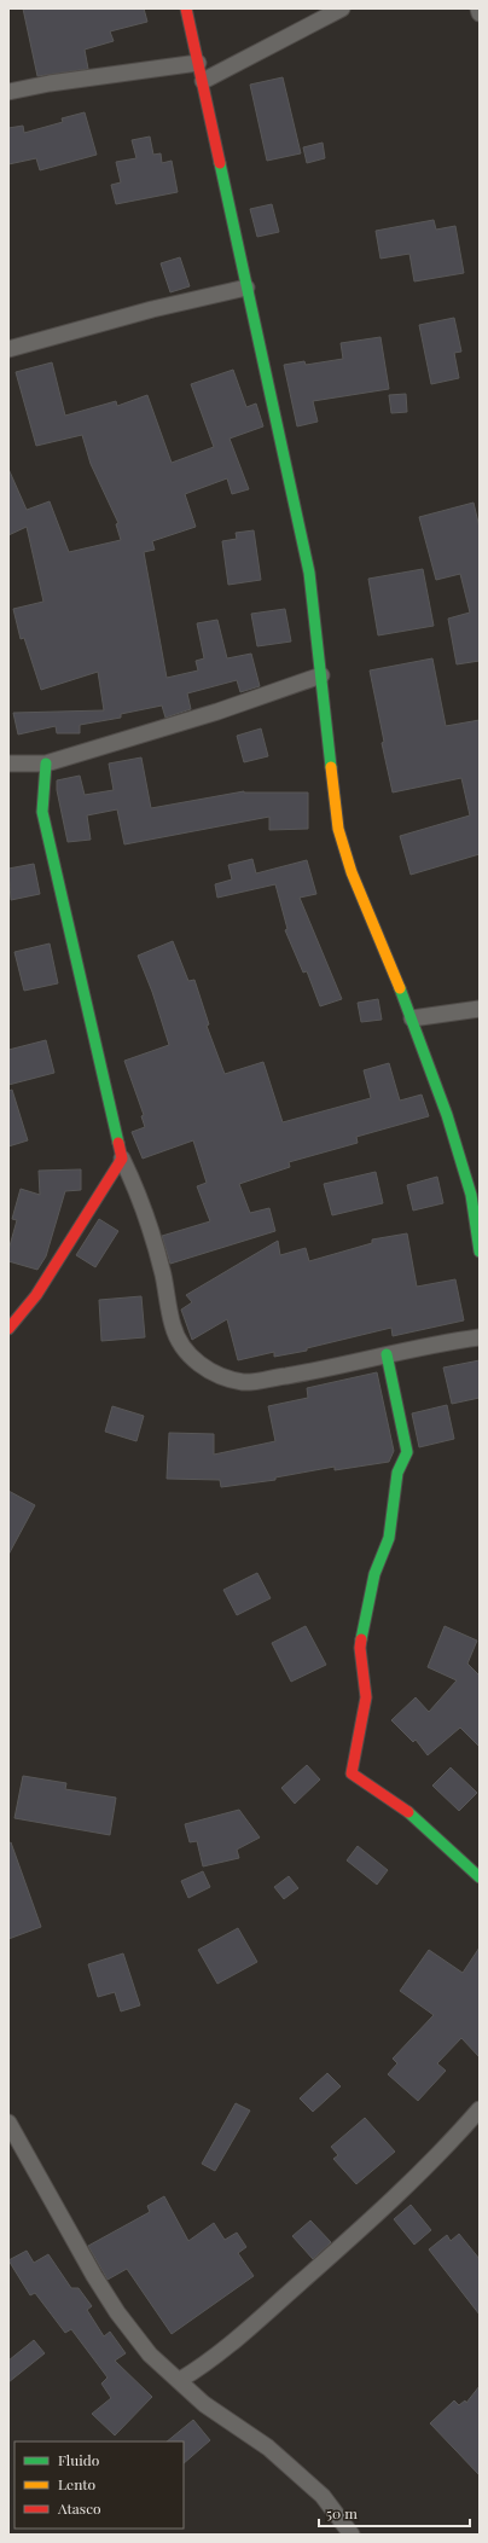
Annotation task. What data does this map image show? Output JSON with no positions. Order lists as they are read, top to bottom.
{
  "legend": ["Fluido", "Lento", "Atasco"],
  "scale_bar": "50 m"
}
